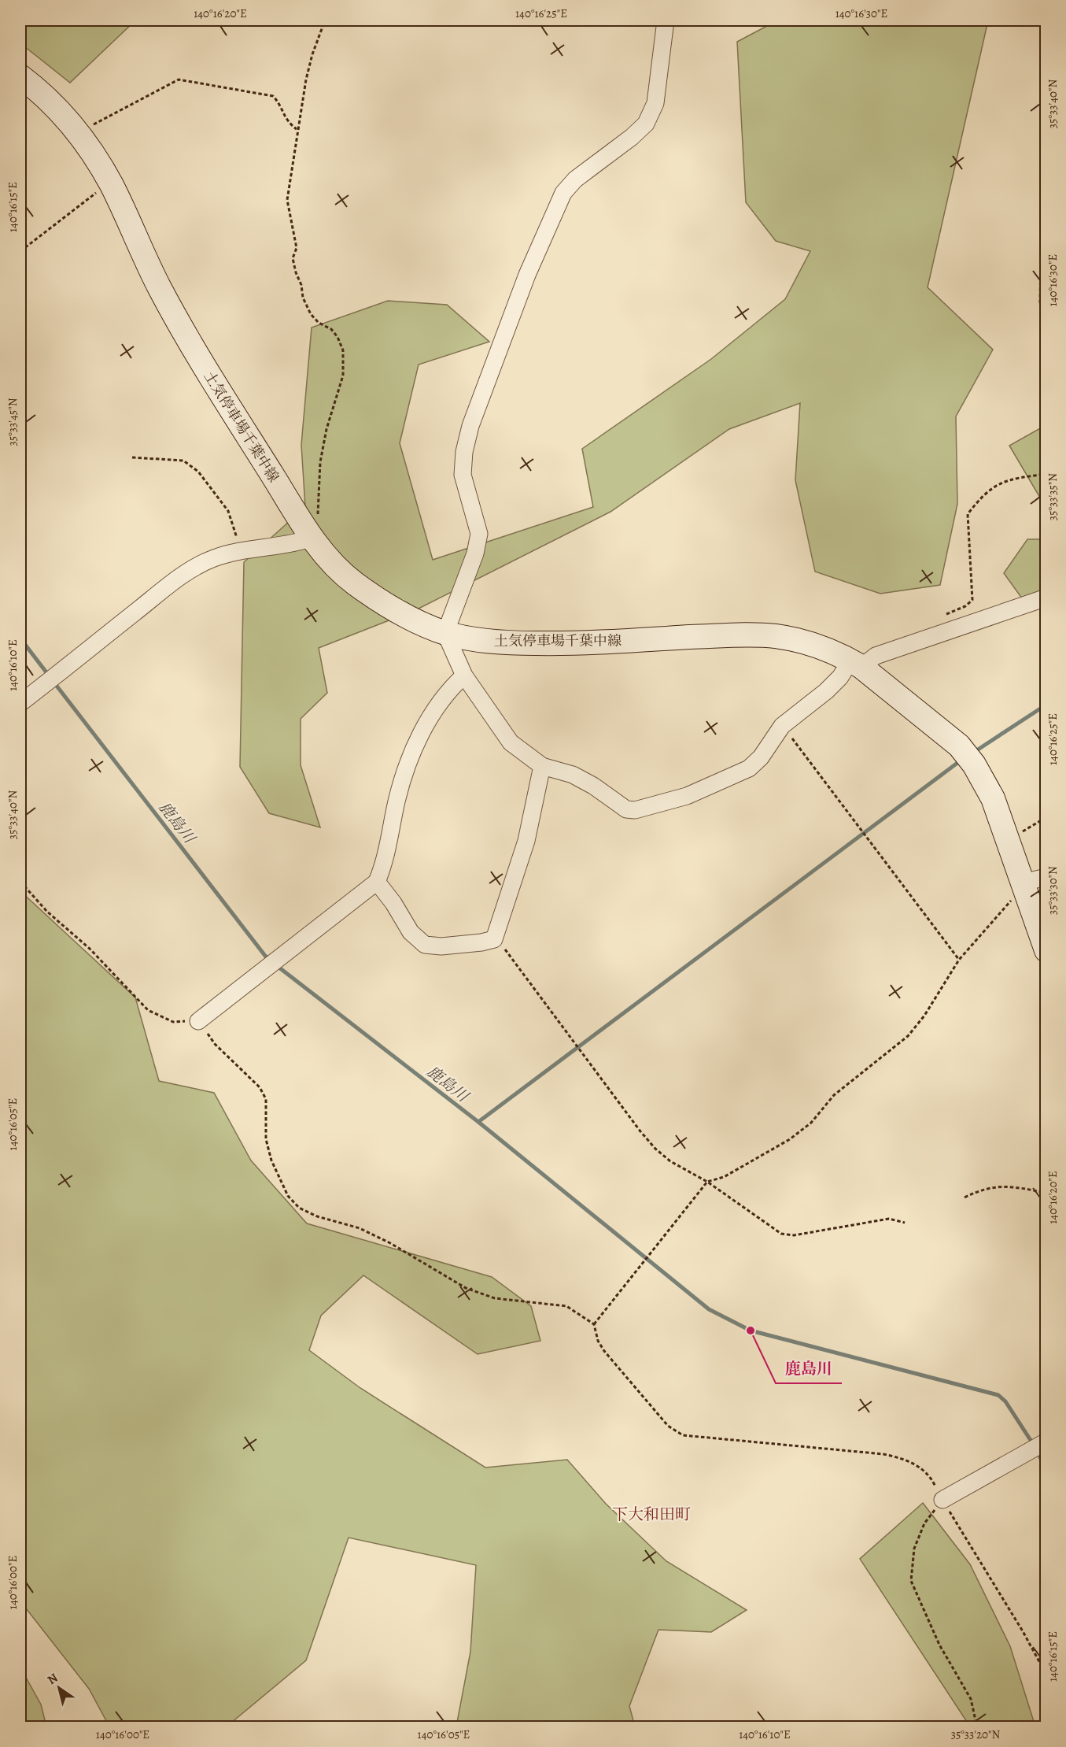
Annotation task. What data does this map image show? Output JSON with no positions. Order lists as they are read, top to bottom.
{
  "streets": {
    "main road": ["土気停車場千葉中線"]
  },
  "districts": ["下大和田町"],
  "water": ["鹿島川"],
  "places": ["鹿島川"],
  "north": "top left",
  "coordinates": [
    "140°16'20\"E",
    "140°16'25\"E",
    "140°16'30\"E",
    "35°33'40\"N",
    "140°16'15\"E",
    "35°33'45\"N",
    "35°33'35\"N",
    "140°16'10\"E",
    "35°33'30\"N",
    "140°16'05\"E",
    "140°16'00\"E",
    "35°33'20\"N"
  ]
}
